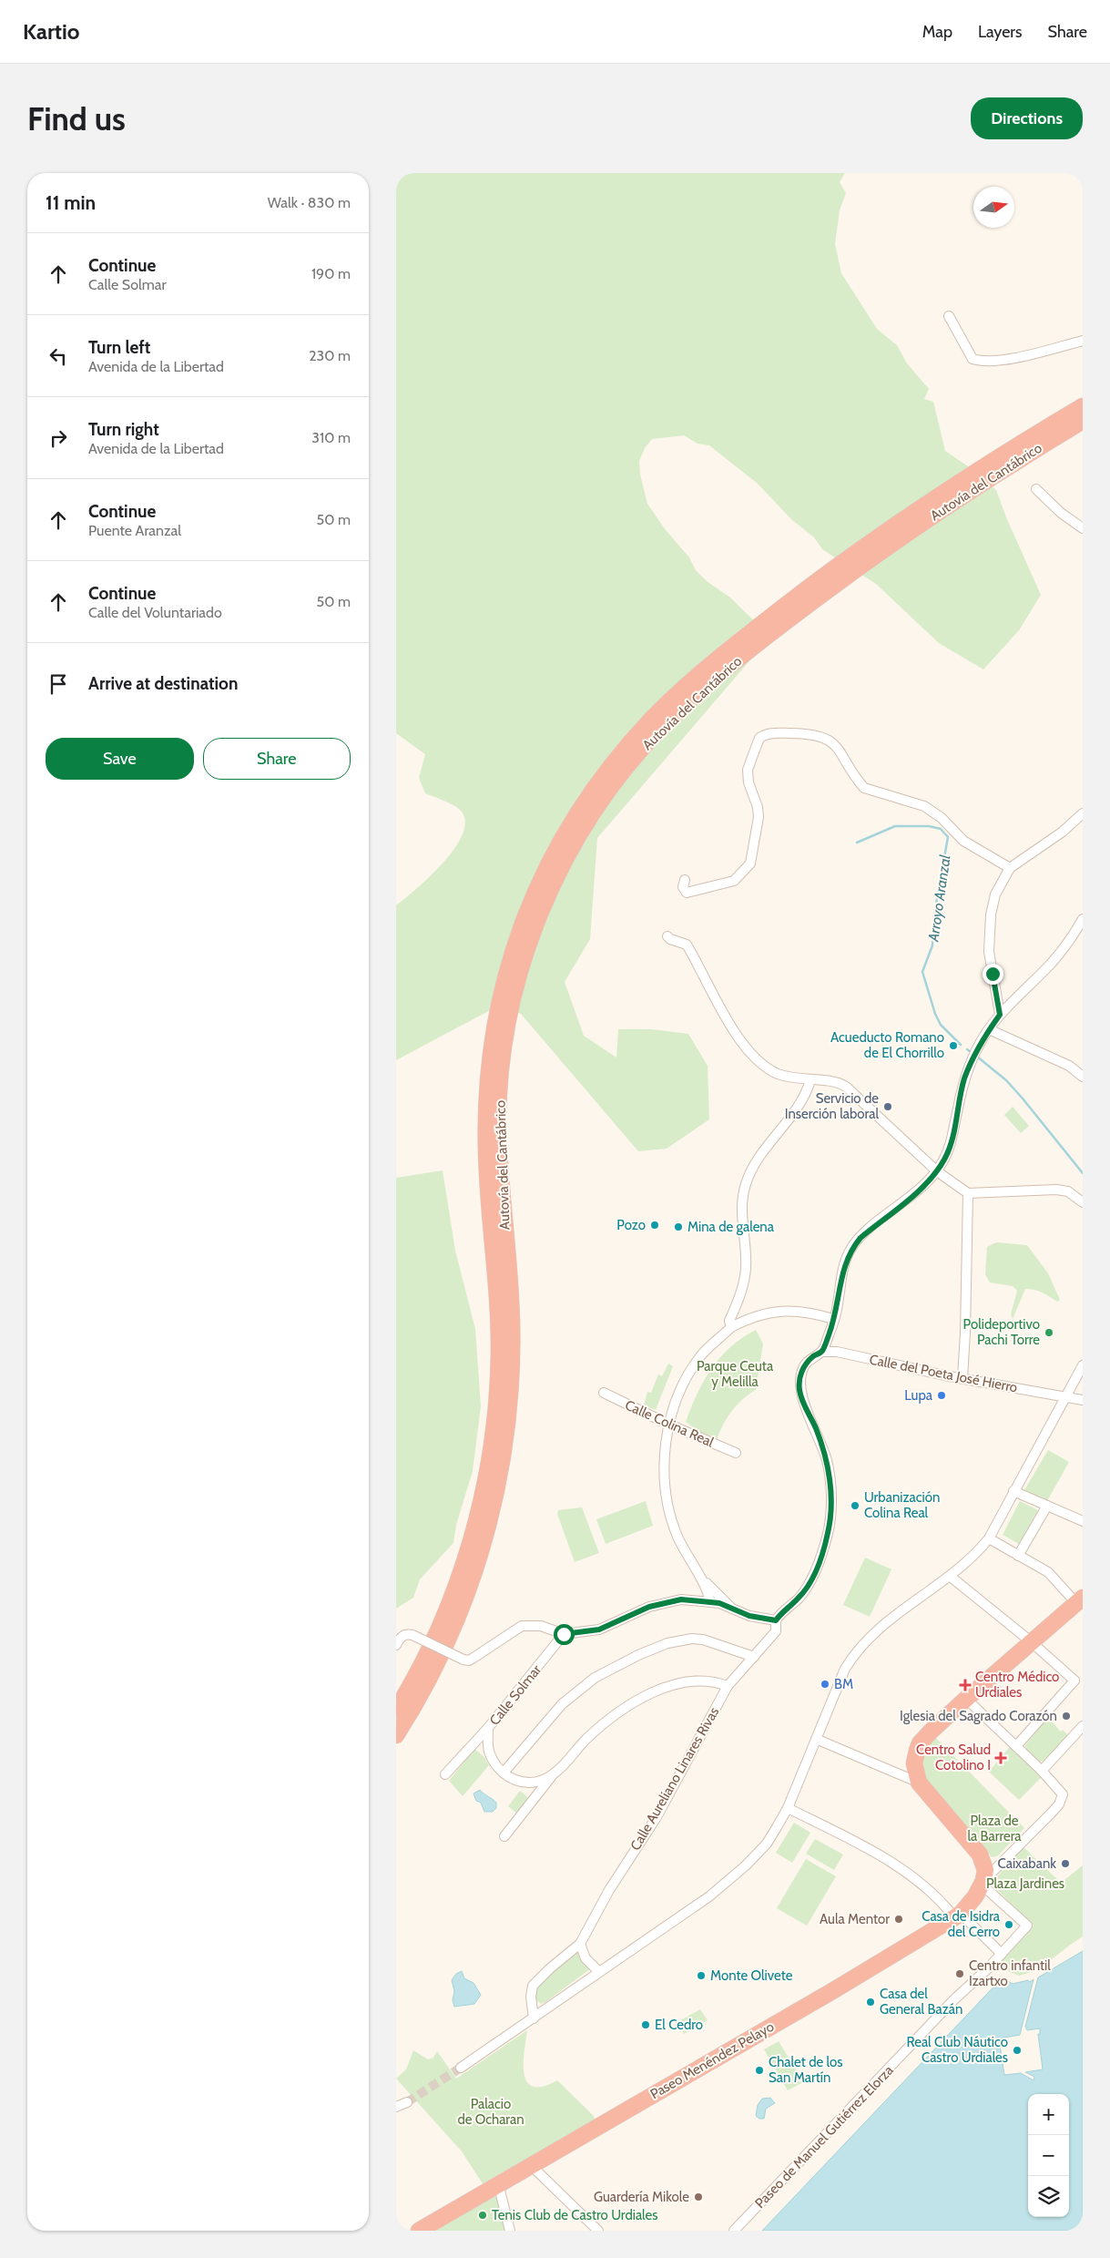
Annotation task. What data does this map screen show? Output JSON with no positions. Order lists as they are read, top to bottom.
{
  "streets": {
    "highway": ["Autovía del Cantábrico", "Paseo Menéndez Pelayo"],
    "street": [
      "Calle del Poeta José Hierro",
      "Calle Colina Real",
      "Calle Solmar",
      "Calle Aureliano Linares Rivas",
      "Paseo de Manuel Gutiérrez Elorza"
    ]
  },
  "crossings": [
    ["Calle Solmar", "Calle Aureliano Linares Rivas"],
    ["Paseo Menéndez Pelayo", "Paseo de Manuel Gutiérrez Elorza"]
  ],
  "water": ["Arroyo Aranzal"],
  "parks": [
    "Parque Ceuta y Melilla",
    "Plaza de la Barrera",
    "Plaza Jardines",
    "Palacio de Ocharan"
  ],
  "places": {
    "other": [
      "Acueducto Romano de El Chorrillo",
      "Servicio de Inserción laboral",
      "Pozo",
      "Mina de galena",
      "Polideportivo Pachi Torre",
      "Lupa",
      "Urbanización Colina Real",
      "BM",
      "Iglesia del Sagrado Corazón",
      "Caixabank",
      "Aula Mentor",
      "Casa de Isidra del Cerro",
      "Centro infantil Izartxo",
      "Monte Olivete",
      "Casa del General Bazán",
      "El Cedro",
      "Real Club Náutico Castro Urdiales",
      "Chalet de los San Martín",
      "Guardería Mikole",
      "Tenis Club de Castro Urdiales"
    ],
    "health": ["Centro Médico Urdiales", "Centro Salud Cotolino I"]
  },
  "north": "right",
  "page": {
    "header": "Kartio",
    "nav": ["Map", "Layers", "Share"],
    "buttons": [
      "Directions",
      ["Save", "Share"]
    ],
    "title": "Find us",
    "heading": ["11 min", "Walk · 830 m"],
    "list": [
      ["Continue", "Calle Solmar", "190 m"],
      ["Turn left", "Avenida de la Libertad", "230 m"],
      ["Turn right", "Avenida de la Libertad", "310 m"],
      ["Continue", "Puente Aranzal", "50 m"],
      ["Continue", "Calle del Voluntariado", "50 m"],
      "Arrive at destination"
    ],
    "map_buttons": ["+", "−"]
  }
}
